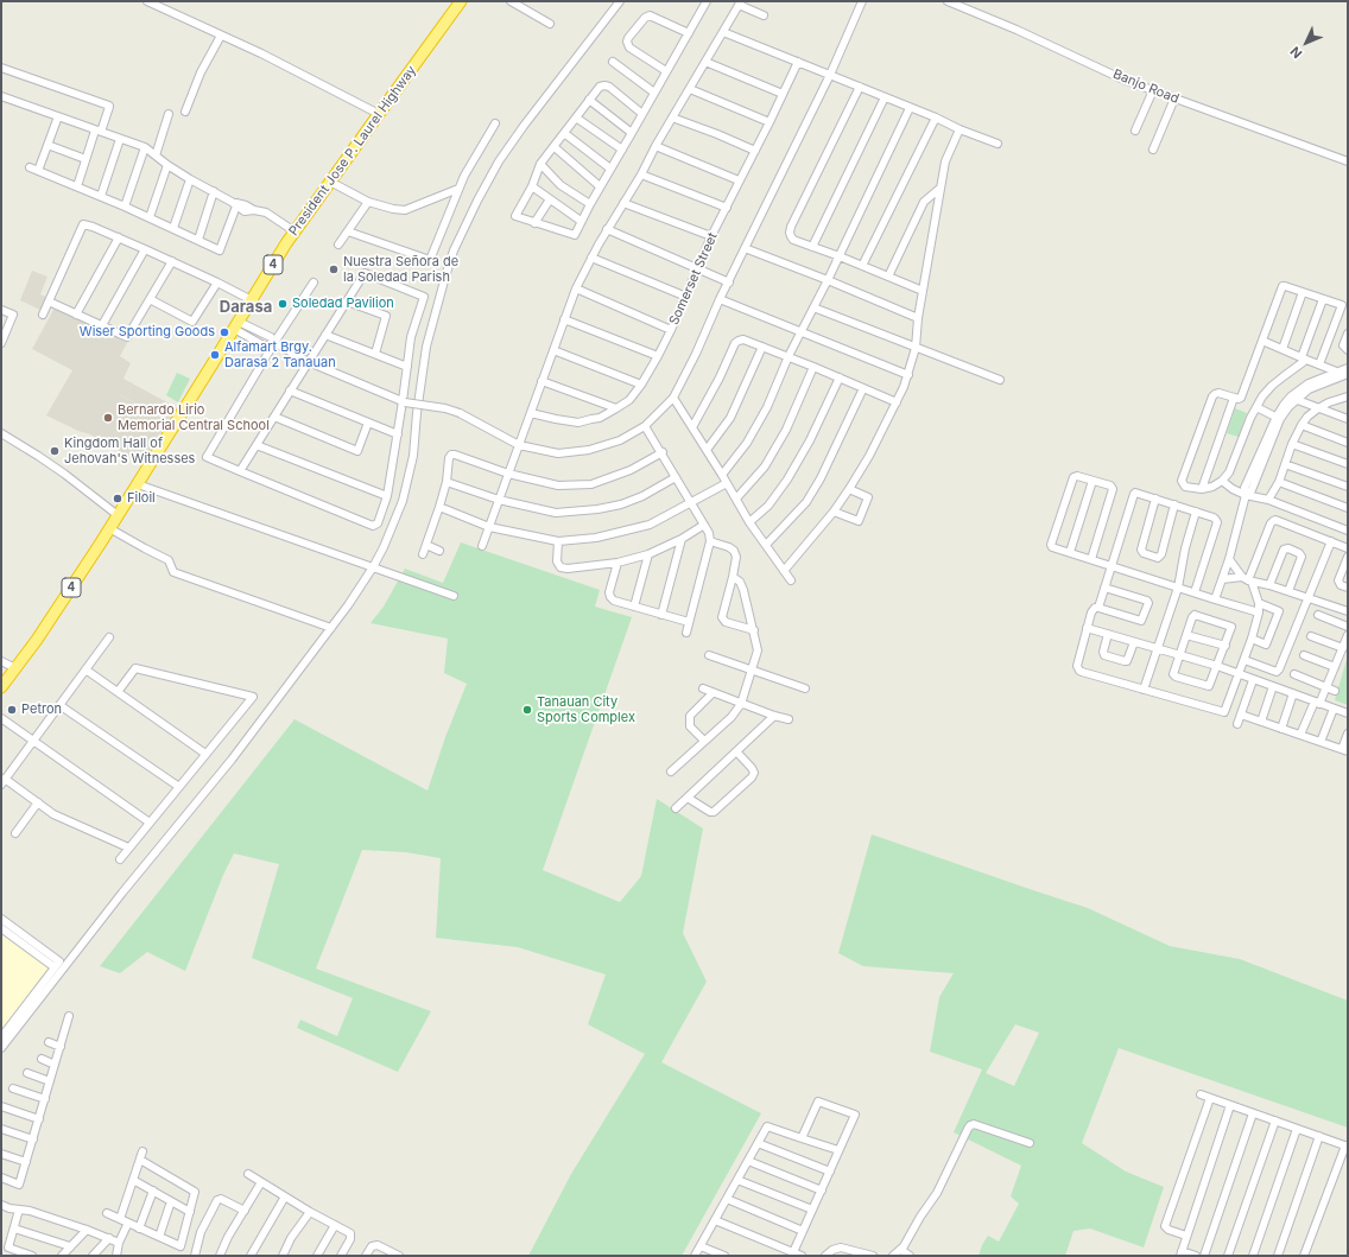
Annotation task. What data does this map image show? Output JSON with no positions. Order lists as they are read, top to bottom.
{
  "streets": {
    "highway": ["President Jose P. Laurel Highway", "4"],
    "street": ["Banjo Road", "Somerset Street"]
  },
  "districts": ["Darasa"],
  "places": [
    "Nuestra Señora de la Soledad Parish",
    "Soledad Pavilion",
    "Wiser Sporting Goods",
    "Alfamart Brgy. Darasa 2 Tanauan",
    "Bernardo Lirio Memorial Central School",
    "Kingdom Hall of Jehovah's Witnesses",
    "Filoil",
    "Petron",
    "Tanauan City Sports Complex"
  ],
  "north": "bottom left"
}
